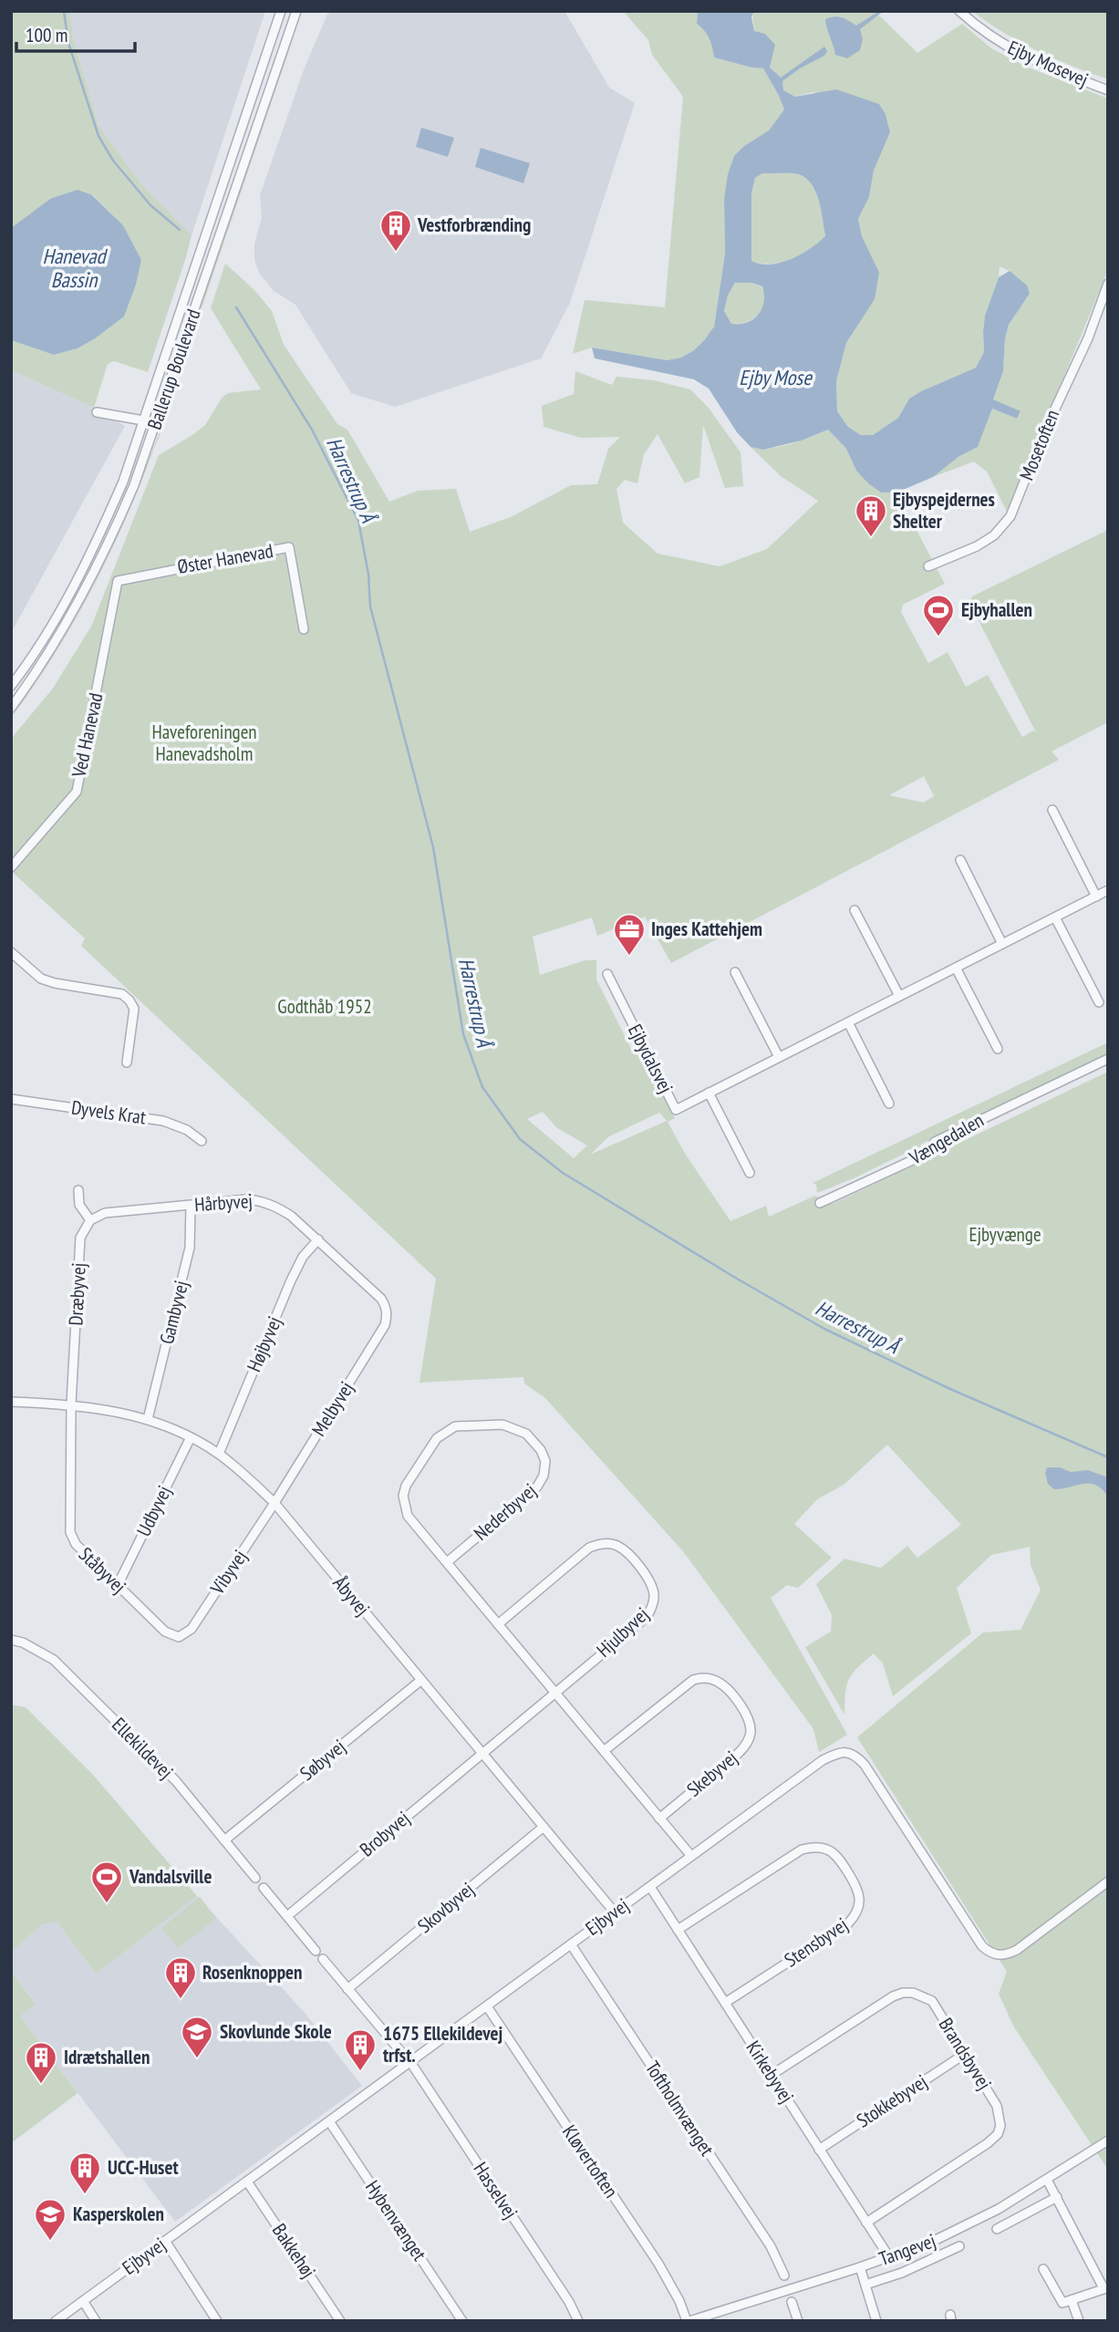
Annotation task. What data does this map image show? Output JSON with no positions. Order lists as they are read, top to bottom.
{
  "streets": {
    "street": [
      "Ejby Mosevej",
      "Ballerup Boulevard",
      "Mosetoften",
      "Øster Hanevad",
      "Ved Hanevad",
      "Ejbydalsvej",
      "Dyvels Krat",
      "Vængedalen",
      "Hårbyvej",
      "Dræbyvej",
      "Gambyvej",
      "Højbyvej",
      "Melbyvej",
      "Udbyvej",
      "Nederbyvej",
      "Ståbyvej",
      "Vibyvej",
      "Åbyvej",
      "Hjulbyvej",
      "Ellekildevej",
      "Søbyvej",
      "Skebyvej",
      "Brobyvej",
      "Skovbyvej",
      "Ejbyvej",
      "Stensbyvej",
      "Brandsbyvej",
      "Kirkebyvej",
      "Stokkebyvej",
      "Toftholmvænget",
      "Kløvertoften",
      "Hasselvej",
      "Hybenvænget",
      "Tangevej",
      "Bakkehøj"
    ]
  },
  "crossings": [
    ["Øster Hanevad", "Ved Hanevad"],
    ["Hårbyvej", "Dræbyvej"],
    ["Hårbyvej", "Gambyvej"],
    ["Hårbyvej", "Højbyvej"],
    ["Hårbyvej", "Melbyvej"],
    ["Dræbyvej", "Ståbyvej"],
    ["Dræbyvej", "Åbyvej"],
    ["Gambyvej", "Åbyvej"],
    ["Højbyvej", "Åbyvej"],
    ["Melbyvej", "Vibyvej"],
    ["Melbyvej", "Åbyvej"],
    ["Udbyvej", "Ståbyvej"],
    ["Udbyvej", "Åbyvej"],
    ["Nederbyvej", "Hjulbyvej"],
    ["Nederbyvej", "Skebyvej"],
    ["Nederbyvej", "Ejbyvej"],
    ["Ståbyvej", "Vibyvej"],
    ["Ståbyvej", "Åbyvej"],
    ["Vibyvej", "Åbyvej"],
    ["Åbyvej", "Hjulbyvej"],
    ["Åbyvej", "Søbyvej"],
    ["Åbyvej", "Brobyvej"],
    ["Åbyvej", "Skovbyvej"],
    ["Åbyvej", "Ejbyvej"],
    ["Hjulbyvej", "Brobyvej"],
    ["Ellekildevej", "Søbyvej"],
    ["Ejbyvej", "Kirkebyvej"],
    ["Ejbyvej", "Toftholmvænget"],
    ["Ejbyvej", "Kløvertoften"],
    ["Ejbyvej", "Hasselvej"],
    ["Ejbyvej", "Hybenvænget"],
    ["Ejbyvej", "Bakkehøj"],
    ["Stensbyvej", "Kirkebyvej"],
    ["Brandsbyvej", "Kirkebyvej"],
    ["Brandsbyvej", "Stokkebyvej"],
    ["Kirkebyvej", "Stokkebyvej"],
    ["Kirkebyvej", "Tangevej"],
    ["Kløvertoften", "Tangevej"]
  ],
  "water": ["Hanevad Bassin", "Ejby Mose", "Harrestrup Å"],
  "parks": ["Haveforeningen Hanevadsholm", "Godthåb 1952", "Ejbyvænge"],
  "places": {
    "building": [
      "Vestforbrænding",
      "Ejbyspejdernes Shelter",
      "Rosenknoppen",
      "1675 Ellekildevej trfst.",
      "Idrætshallen",
      "UCC-Huset"
    ],
    "sports": ["Ejbyhallen", "Vandalsville"],
    "office": ["Inges Kattehjem"],
    "school or university": ["Skovlunde Skole", "Kasperskolen"]
  },
  "scale_bar": "100 m"
}
